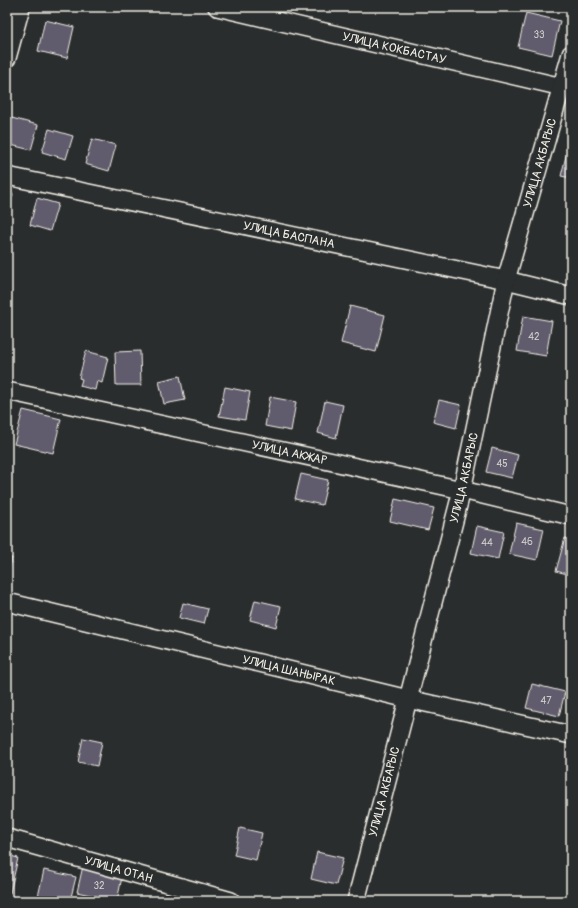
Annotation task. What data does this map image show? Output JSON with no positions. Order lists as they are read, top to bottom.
{
  "streets": {
    "street": [
      "УЛИЦА КОКБАСТАУ",
      "УЛИЦА АКБАРЫС",
      "УЛИЦА БАСПАНА",
      "УЛИЦА АКЖАР",
      "УЛИЦА ШАНЫРАК",
      "УЛИЦА ОТАН"
    ]
  },
  "crossings": [
    ["УЛИЦА КОКБАСТАУ", "УЛИЦА АКБАРЫС"],
    ["УЛИЦА АКБАРЫС", "УЛИЦА БАСПАНА"],
    ["УЛИЦА АКБАРЫС", "УЛИЦА АКЖАР"],
    ["УЛИЦА АКБАРЫС", "УЛИЦА ШАНЫРАК"]
  ],
  "house_numbers": [
    "33",
    "42",
    "45",
    "46",
    "44",
    "47",
    "32"
  ]
}
